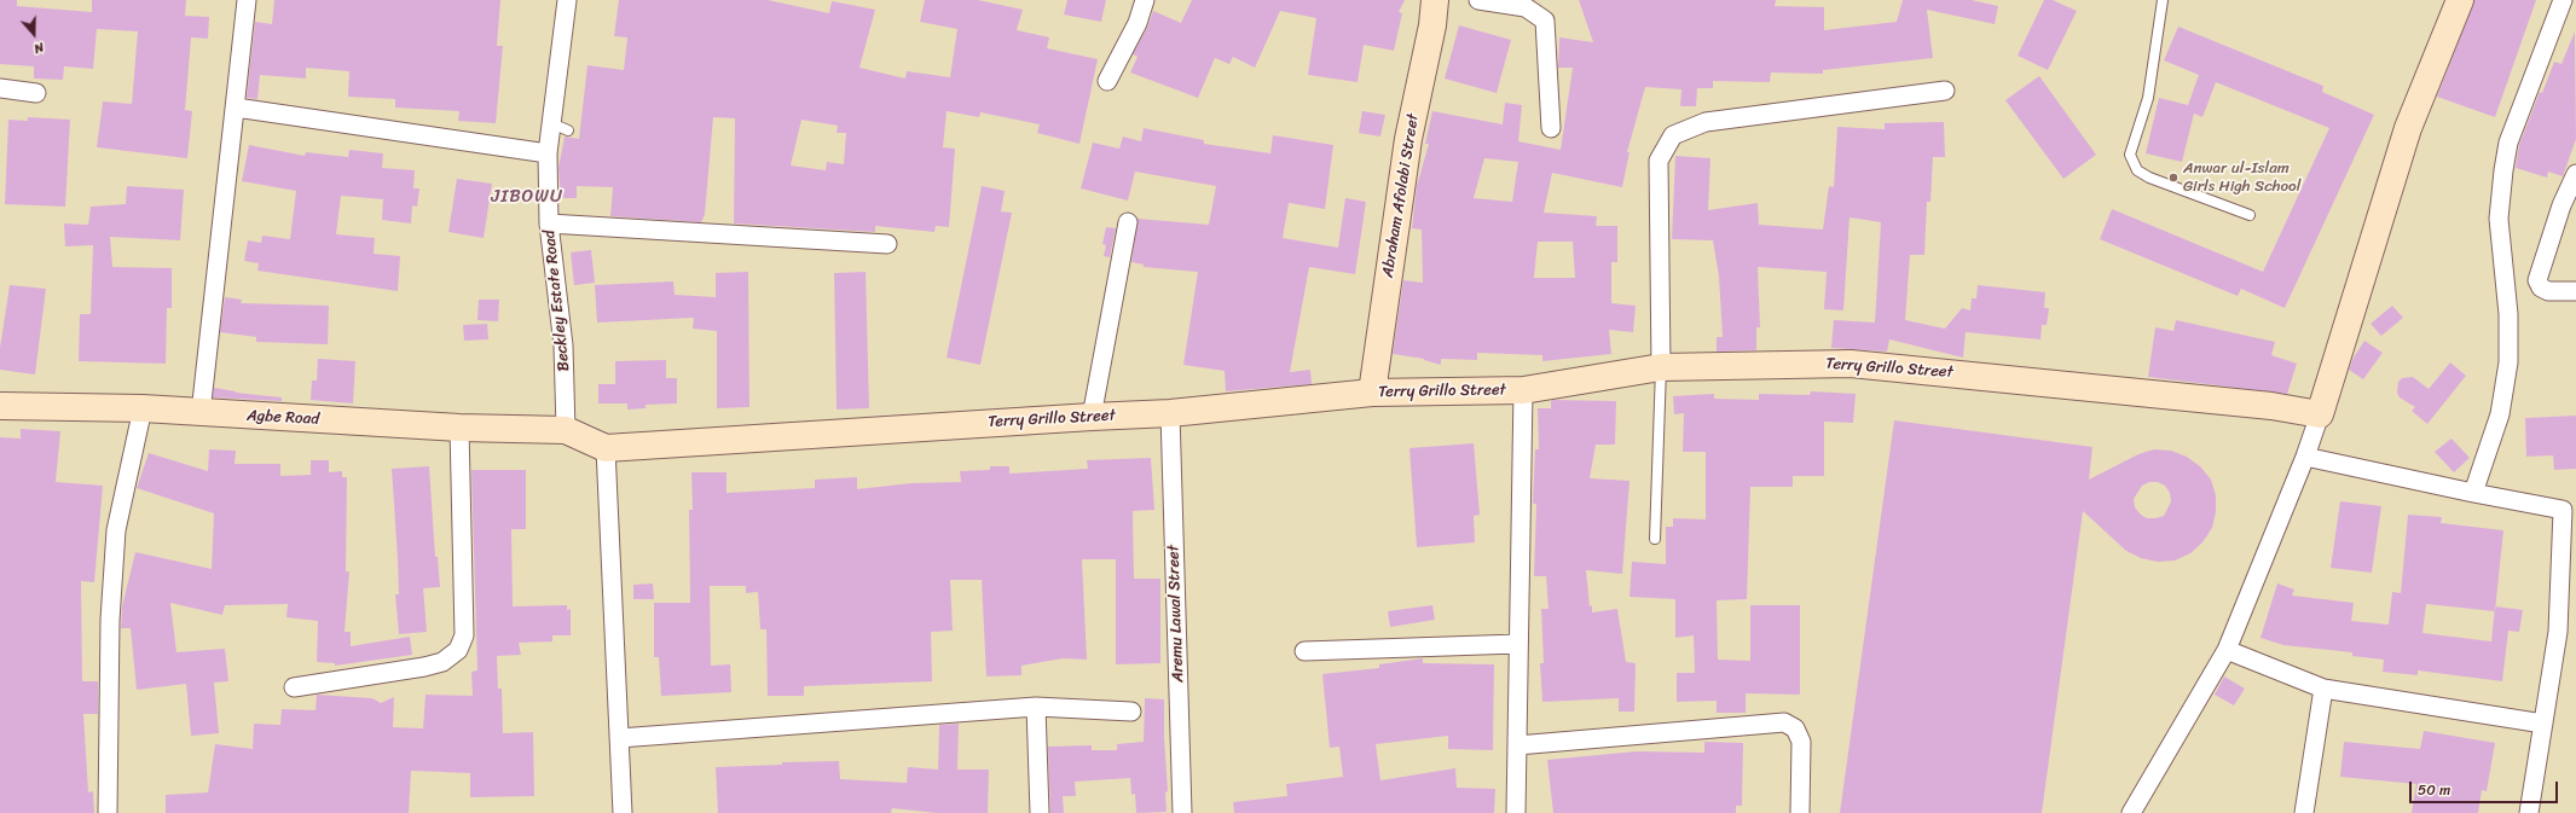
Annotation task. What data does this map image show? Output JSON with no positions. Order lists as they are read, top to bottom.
{
  "streets": {
    "street": [
      "Abraham Afolabi Street",
      "Beckley Estate Road",
      "Terry Grillo Street",
      "Agbe Road",
      "Aremu Lawal Street"
    ]
  },
  "crossings": [
    ["Abraham Afolabi Street", "Terry Grillo Street"],
    ["Beckley Estate Road", "Terry Grillo Street"],
    ["Beckley Estate Road", "Agbe Road"],
    ["Terry Grillo Street", "Agbe Road"],
    ["Terry Grillo Street", "Aremu Lawal Street"]
  ],
  "districts": ["JIBOWU"],
  "places": ["Anwar ul-Islam Girls High School"],
  "scale_bar": "50 m",
  "north": "bottom"
}
